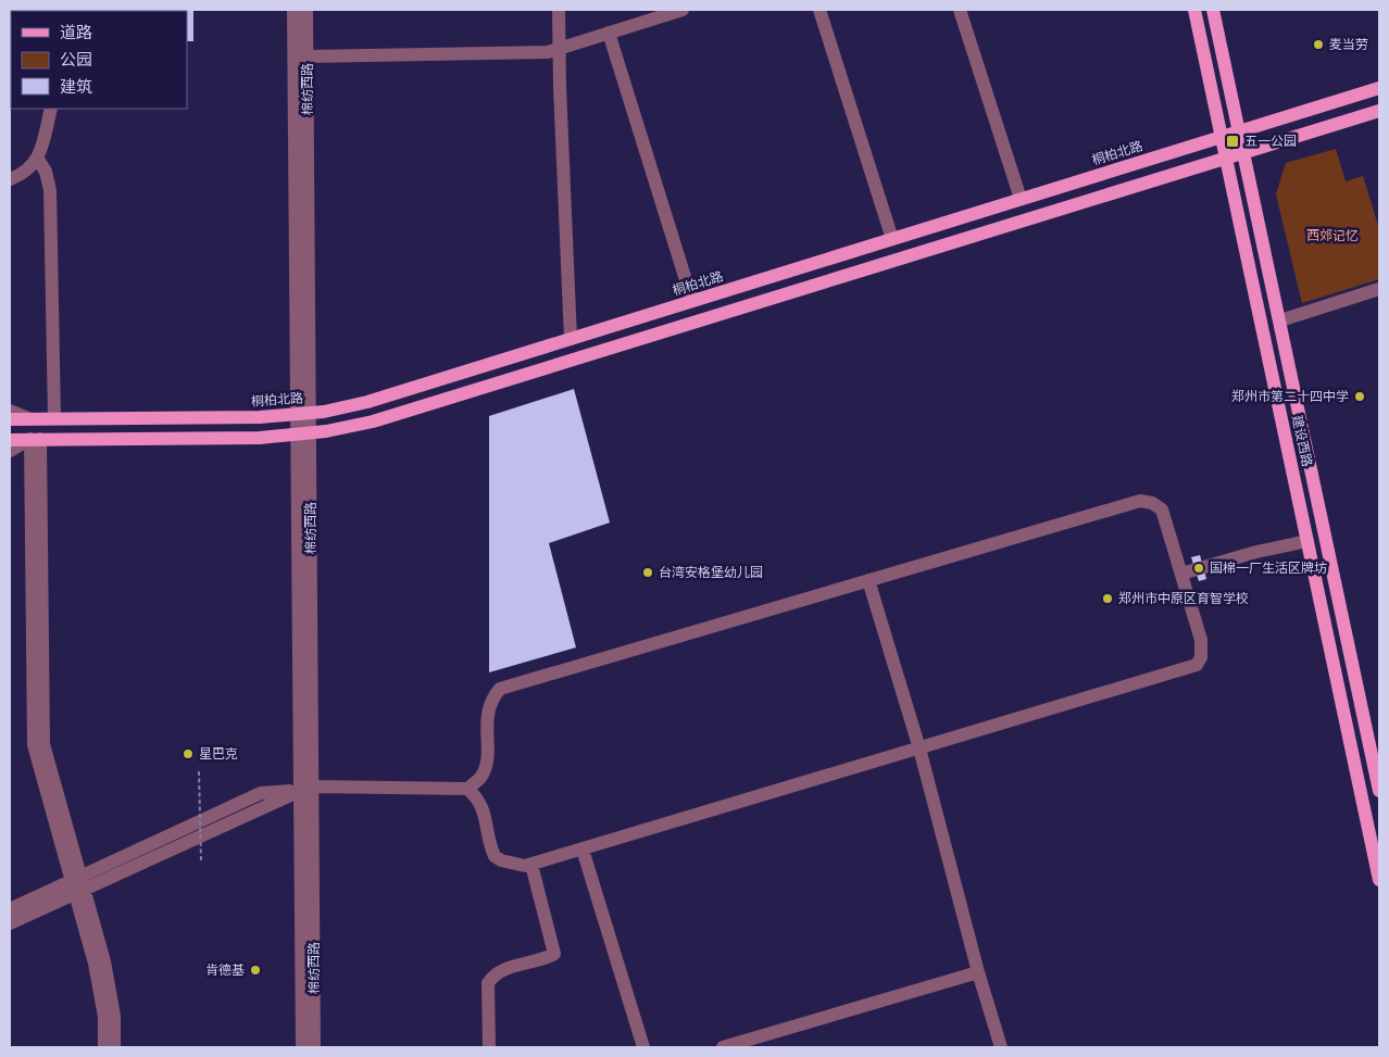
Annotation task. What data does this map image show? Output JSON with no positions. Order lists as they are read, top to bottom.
{
  "streets": {
    "main road": ["桐柏北路", "建设西路"],
    "street": ["棉纺西路"]
  },
  "crossings": [
    ["棉纺西路", "桐柏北路"],
    ["桐柏北路", "建设西路"]
  ],
  "parks": ["西郊记忆"],
  "places": {
    "other": [
      "麦当劳",
      "郑州市第二十四中学",
      "国棉一厂生活区牌坊",
      "台湾安格堡幼儿园",
      "郑州市中原区育智学校",
      "星巴克",
      "肯德基"
    ],
    "transit": ["五一公园"]
  },
  "legend": ["道路", "公园", "建筑"]
}
